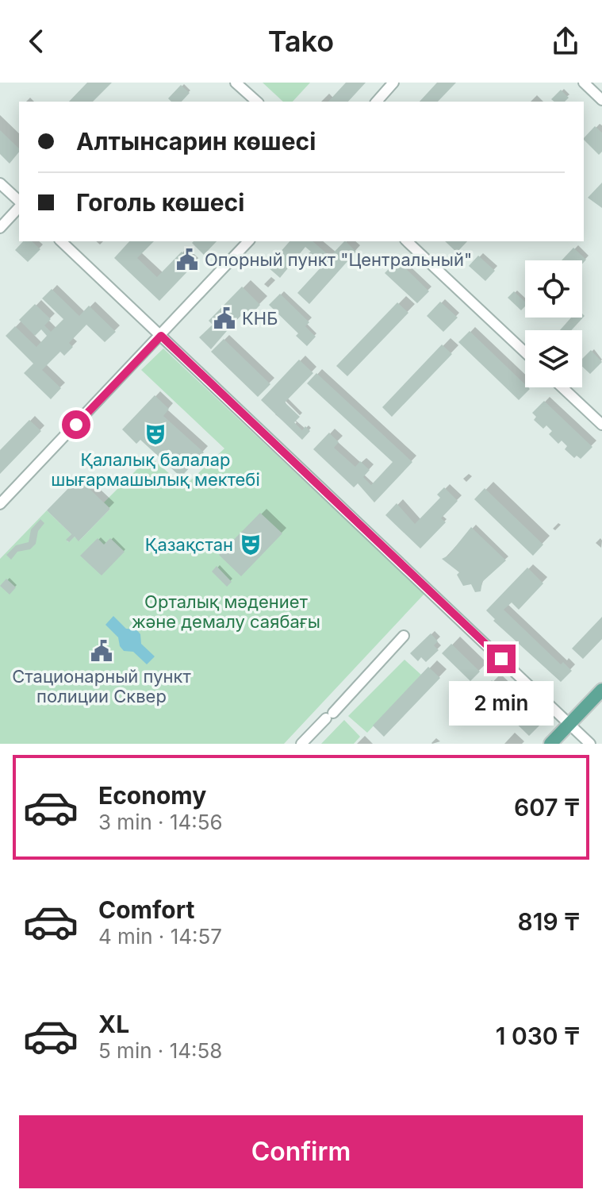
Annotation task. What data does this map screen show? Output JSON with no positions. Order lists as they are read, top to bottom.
{
  "parks": ["Орталық мәдениет және демалу саябағы"],
  "places": {
    "public building": ["Опорный пункт \"Центральный\"", "КНБ", "Стационарный пункт полиции Сквер"],
    "theatre": ["Қалалық балалар шығармашылық мектебі", "Қазақстан"]
  },
  "page": {
    "header": "Tako",
    "banner": ["Алтынсарин көшесі", "Гоголь көшесі"],
    "bubble": "2 min",
    "list": [
      {
        "name": "Economy",
        "note": "3 min · 14:56",
        "value": "607 ₸"
      },
      {
        "name": "Comfort",
        "note": "4 min · 14:57",
        "value": "819 ₸"
      },
      {
        "name": "XL",
        "note": "5 min · 14:58",
        "value": "1 030 ₸"
      }
    ],
    "buttons": "Confirm"
  }
}
